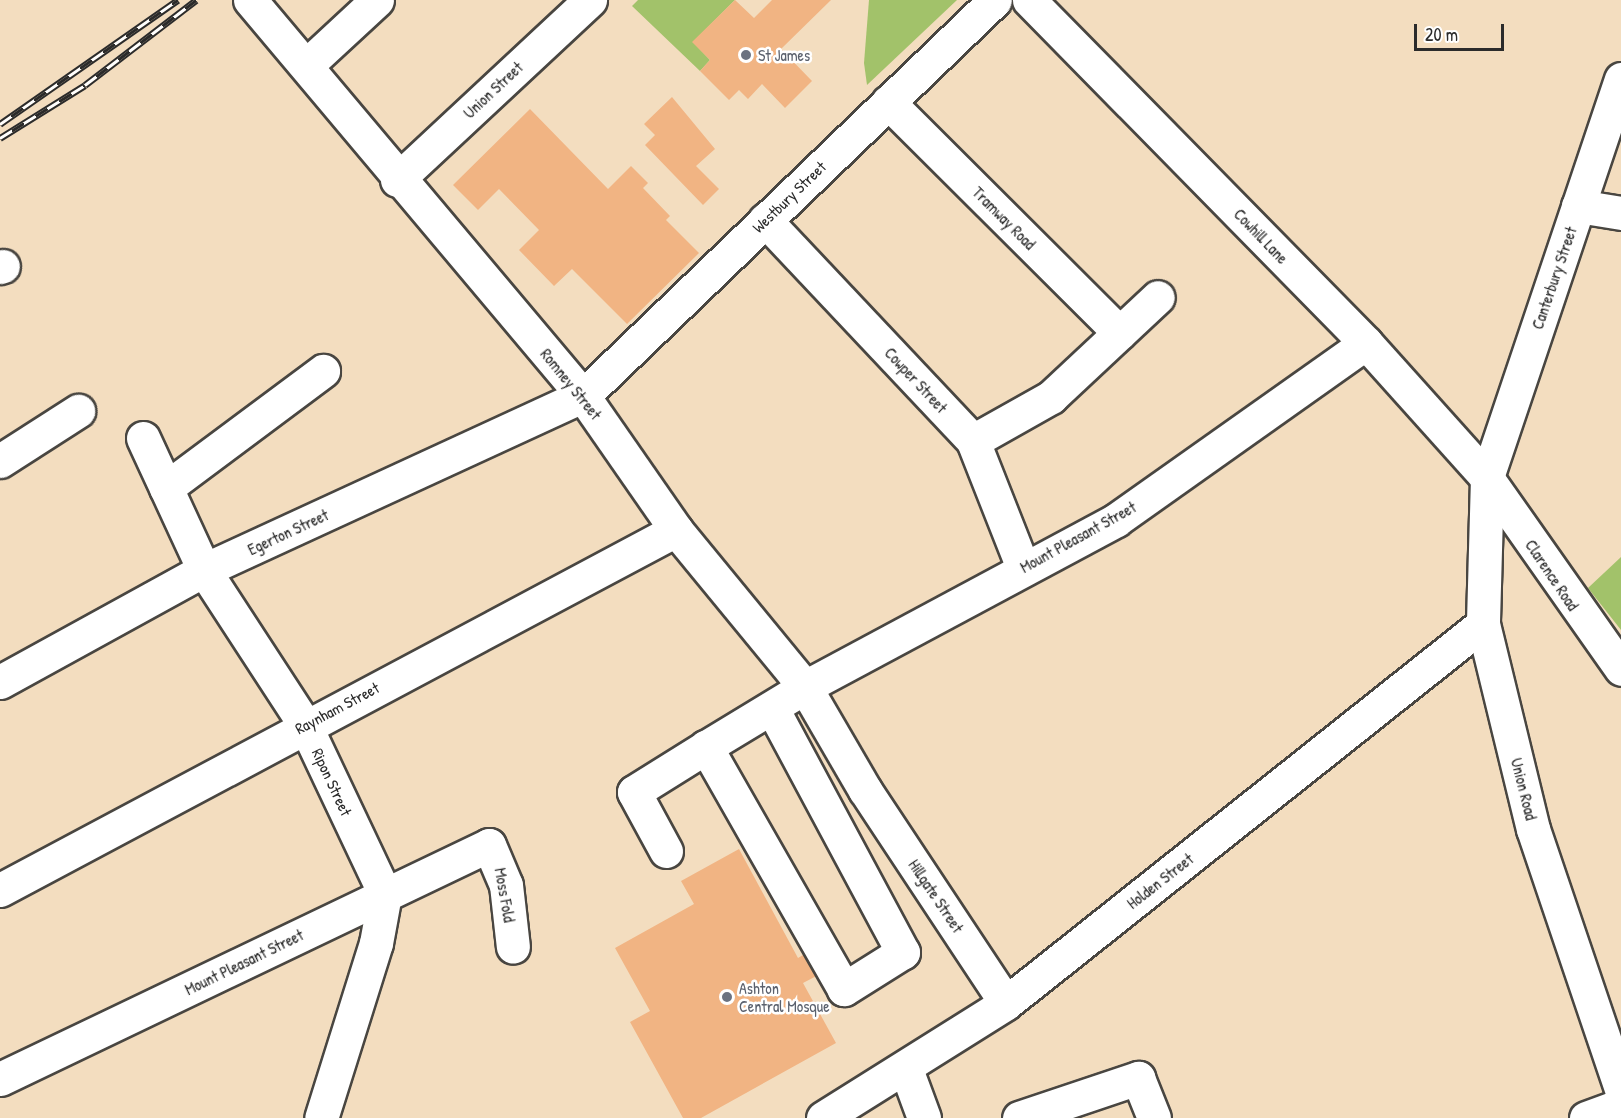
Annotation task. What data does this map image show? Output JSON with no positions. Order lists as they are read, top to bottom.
{
  "streets": {
    "street": [
      "Union Street",
      "Westbury Street",
      "Tramway Road",
      "Cowhill Lane",
      "Canterbury Street",
      "Cowper Street",
      "Romney Street",
      "Egerton Street",
      "Mount Pleasant Street",
      "Clarence Road",
      "Raynham Street",
      "Ripon Street",
      "Union Road",
      "Holden Street",
      "Moss Fold",
      "Hillgate Street"
    ]
  },
  "crossings": [
    ["Union Street", "Romney Street"],
    ["Westbury Street", "Tramway Road"],
    ["Westbury Street", "Cowper Street"],
    ["Westbury Street", "Romney Street"],
    ["Westbury Street", "Egerton Street"],
    ["Cowhill Lane", "Canterbury Street"],
    ["Cowhill Lane", "Mount Pleasant Street"],
    ["Cowhill Lane", "Clarence Road"],
    ["Cowhill Lane", "Union Road"],
    ["Canterbury Street", "Clarence Road"],
    ["Canterbury Street", "Union Road"],
    ["Cowper Street", "Mount Pleasant Street"],
    ["Romney Street", "Egerton Street"],
    ["Romney Street", "Mount Pleasant Street"],
    ["Romney Street", "Raynham Street"],
    ["Romney Street", "Hillgate Street"],
    ["Egerton Street", "Ripon Street"],
    ["Mount Pleasant Street", "Ripon Street"],
    ["Mount Pleasant Street", "Moss Fold"],
    ["Clarence Road", "Union Road"],
    ["Raynham Street", "Ripon Street"],
    ["Union Road", "Holden Street"],
    ["Holden Street", "Hillgate Street"]
  ],
  "places": ["St James", "Ashton Central Mosque"],
  "scale_bar": "20 m"
}
